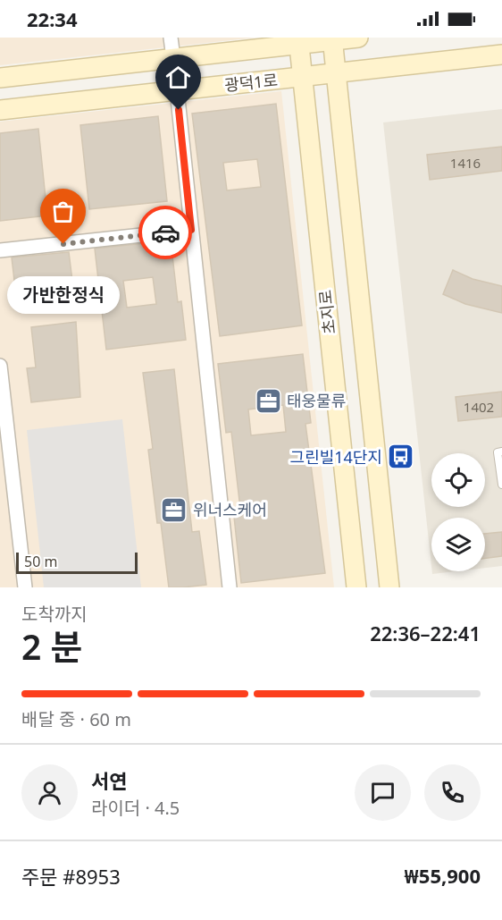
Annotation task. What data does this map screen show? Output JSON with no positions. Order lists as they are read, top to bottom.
{
  "streets": {
    "street": ["광덕1로", "초지로"]
  },
  "crossings": [
    ["광덕1로", "초지로"]
  ],
  "places": {
    "other": ["가반한정식"],
    "office": ["태웅물류", "위너스케어"],
    "bus stop": ["그린빌14단지"]
  },
  "house_numbers": ["1416", "1402"],
  "scale_bar": "50 m",
  "page": {
    "status": "22:34",
    "bubble": "가반한정식",
    "scale": "50 m",
    "heading": ["2 분", "도착까지", "22:36–22:41"],
    "panel": [
      "서연",
      "라이더 · 4.5",
      "주문 #8953",
      "₩55,900"
    ],
    "bar": "배달 중 · 60 m"
  }
}
